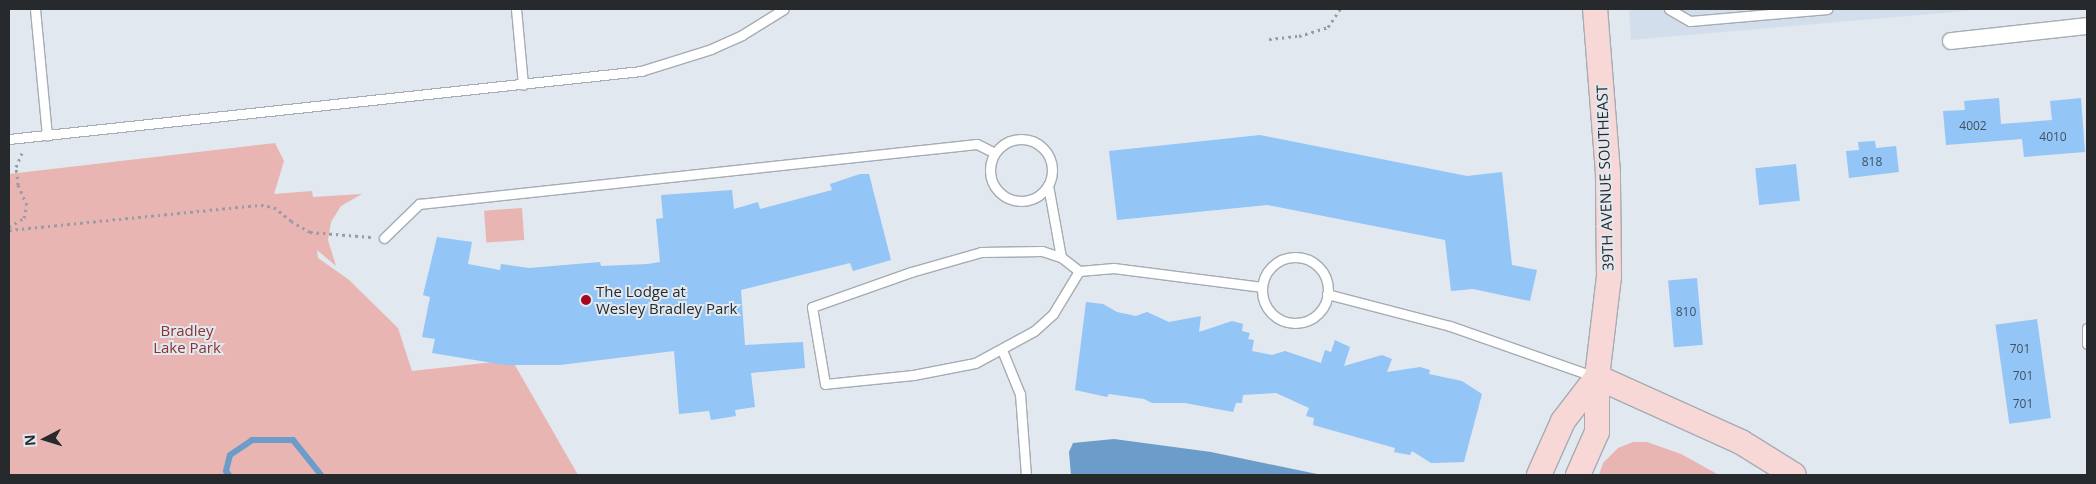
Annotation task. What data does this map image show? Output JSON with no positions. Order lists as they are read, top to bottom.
{
  "streets": {
    "main road": ["39TH AVENUE SOUTHEAST"]
  },
  "parks": ["Bradley Lake Park"],
  "places": ["The Lodge at Wesley Bradley Park"],
  "house_numbers": [
    "4002",
    "4010",
    "818",
    "810",
    "701",
    "701",
    "701"
  ],
  "north": "left"
}
